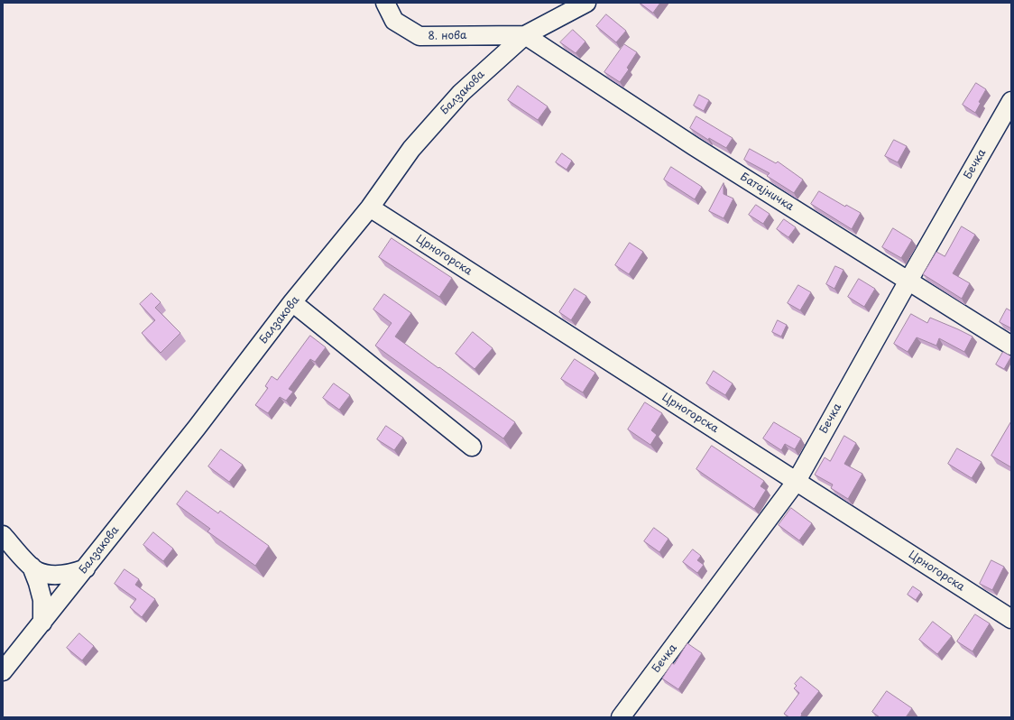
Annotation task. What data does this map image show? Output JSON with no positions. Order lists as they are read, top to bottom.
{
  "streets": {
    "street": [
      "8. нова",
      "Балзакова",
      "Бечка",
      "Батајничка",
      "Црногорска"
    ]
  },
  "crossings": [
    ["8. нова", "Балзакова"],
    ["8. нова", "Батајничка"],
    ["Балзакова", "Батајничка"],
    ["Балзакова", "Црногорска"],
    ["Бечка", "Батајничка"],
    ["Бечка", "Црногорска"]
  ]
}
